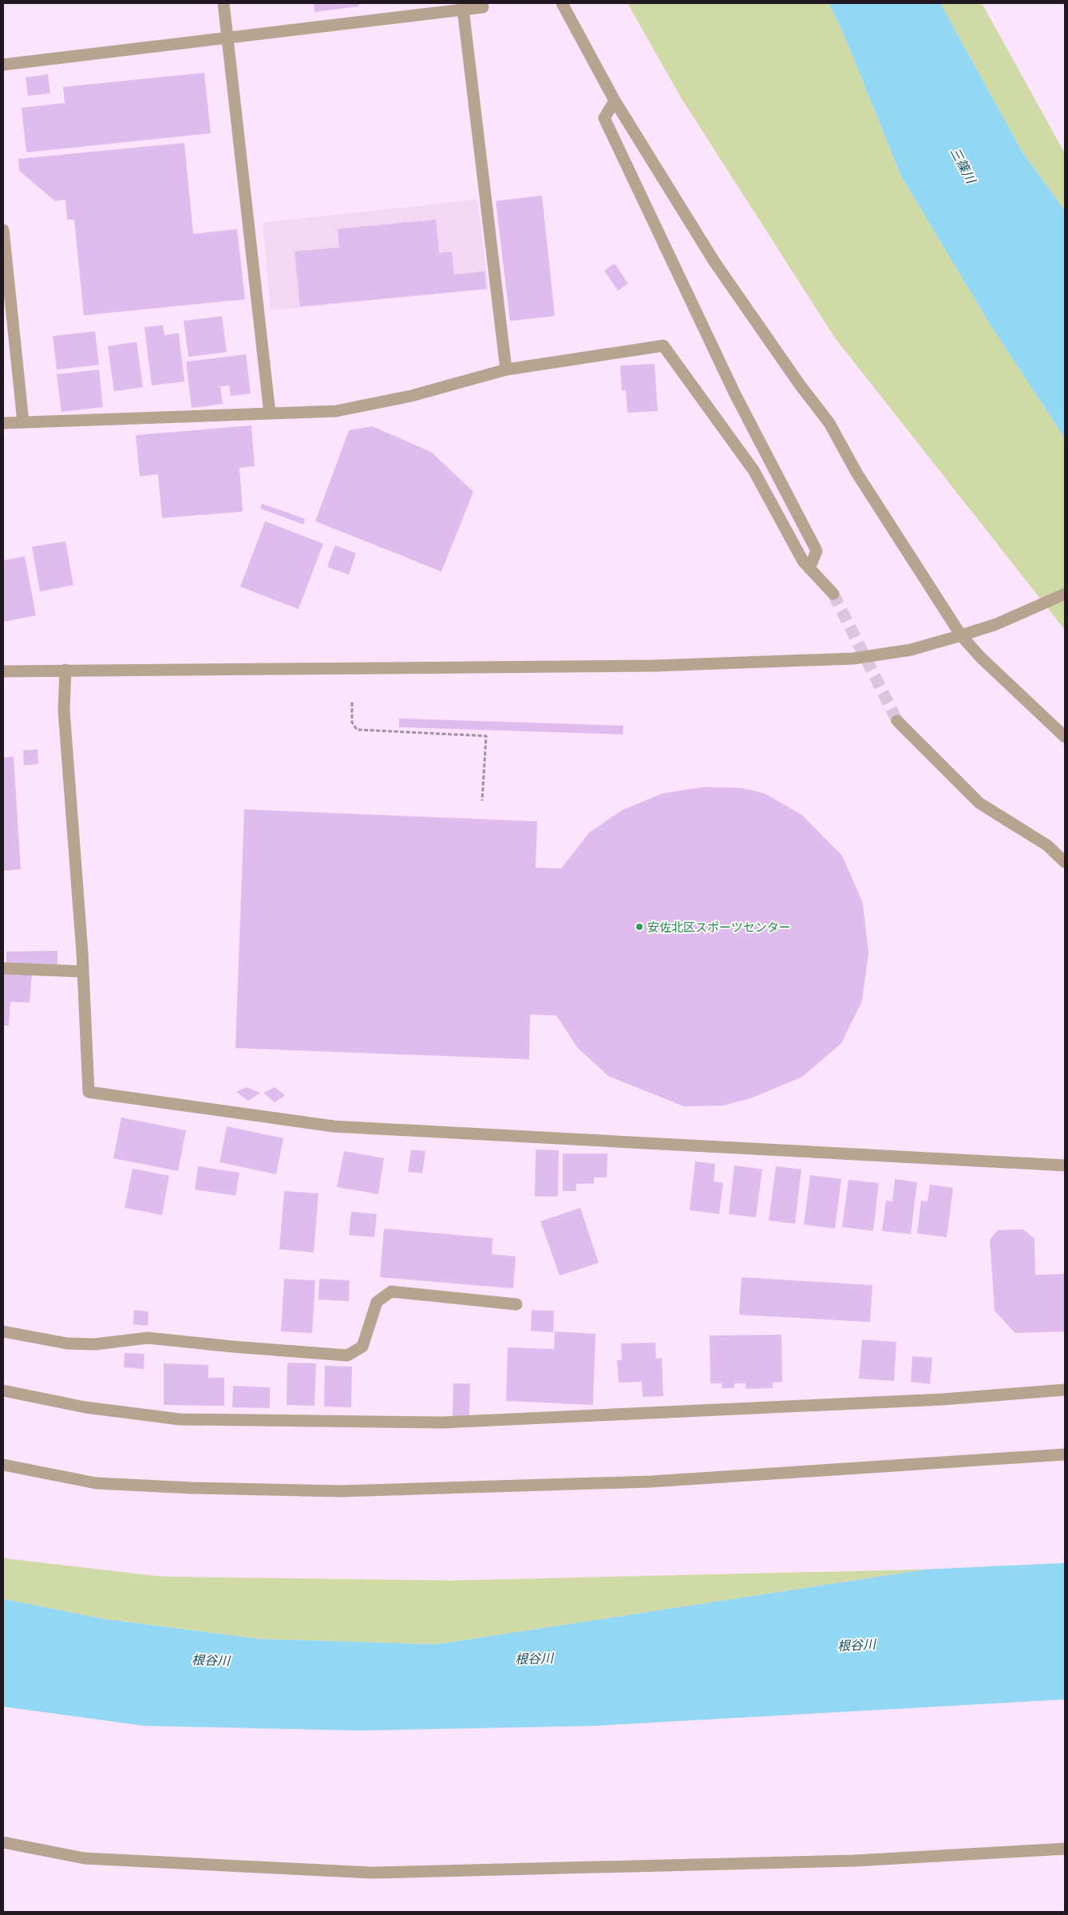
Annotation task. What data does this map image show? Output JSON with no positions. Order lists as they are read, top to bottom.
{
  "water": ["三篠川", "根谷川"],
  "places": ["安佐北区スポーツセンター"]
}
